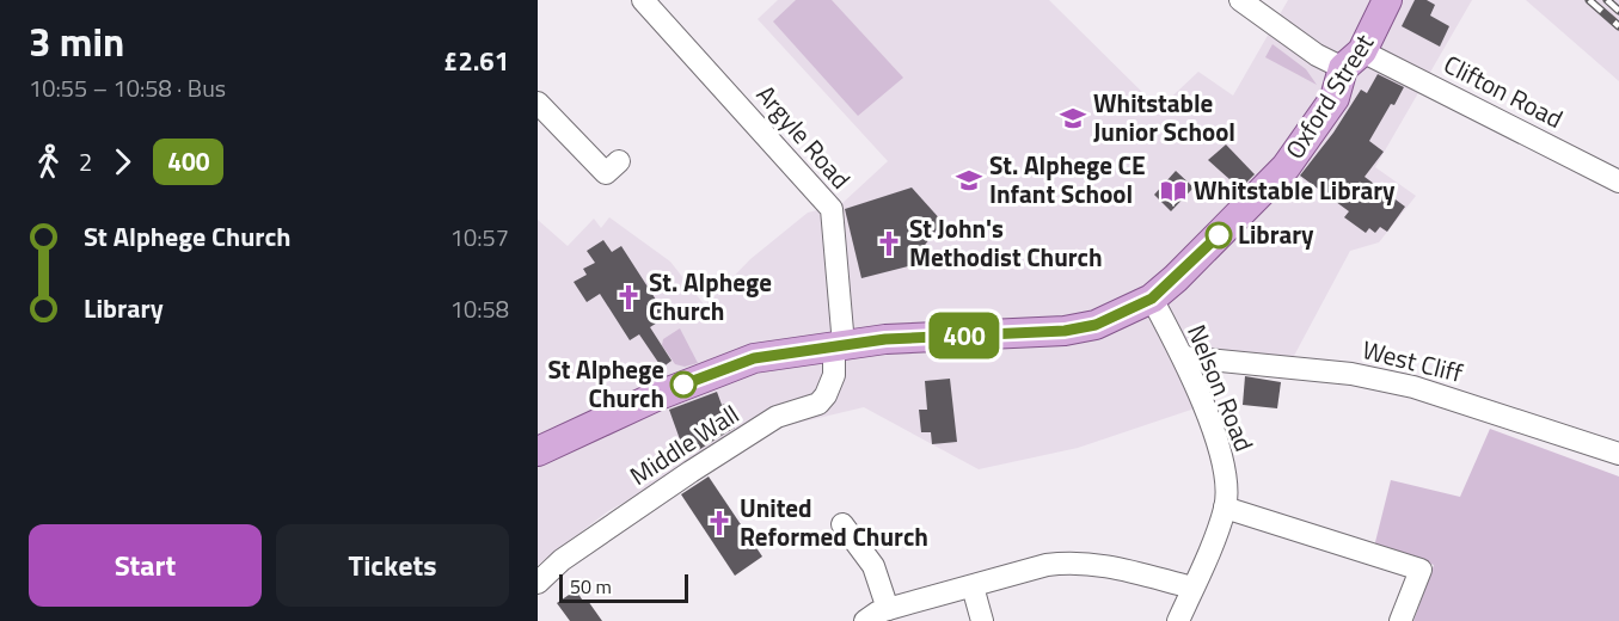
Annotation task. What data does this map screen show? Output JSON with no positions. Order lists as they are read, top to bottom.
{
  "streets": {
    "main road": ["Oxford Street"],
    "street": [
      "Clifton Road",
      "Argyle Road",
      "West Cliff",
      "Nelson Road",
      "Middle Wall"
    ]
  },
  "crossings": [
    ["Clifton Road", "Oxford Street"],
    ["Oxford Street", "Argyle Road"],
    ["Oxford Street", "Nelson Road"],
    ["Oxford Street", "Middle Wall"],
    ["Argyle Road", "Middle Wall"],
    ["West Cliff", "Nelson Road"]
  ],
  "places": {
    "school or university": ["Whitstable Junior School", "St. Alphege CE Infant School"],
    "library": ["Whitstable Library"],
    "other": ["Library", "St Alphege Church"],
    "church": ["St John's Methodist Church", "St. Alphege Church", "United Reformed Church"]
  },
  "lines": ["bus line 400"],
  "scale_bar": "50 m",
  "page": {
    "heading": ["3 min", "10:55 – 10:58 · Bus", "£2.61"],
    "on_map": "400",
    "legs": ["2", "400"],
    "list": [
      {
        "name": "St Alphege Church",
        "value": "10:57"
      },
      {
        "name": "Library",
        "value": "10:58"
      }
    ],
    "buttons": ["Start", "Tickets"],
    "scale": "50 m"
  }
}
